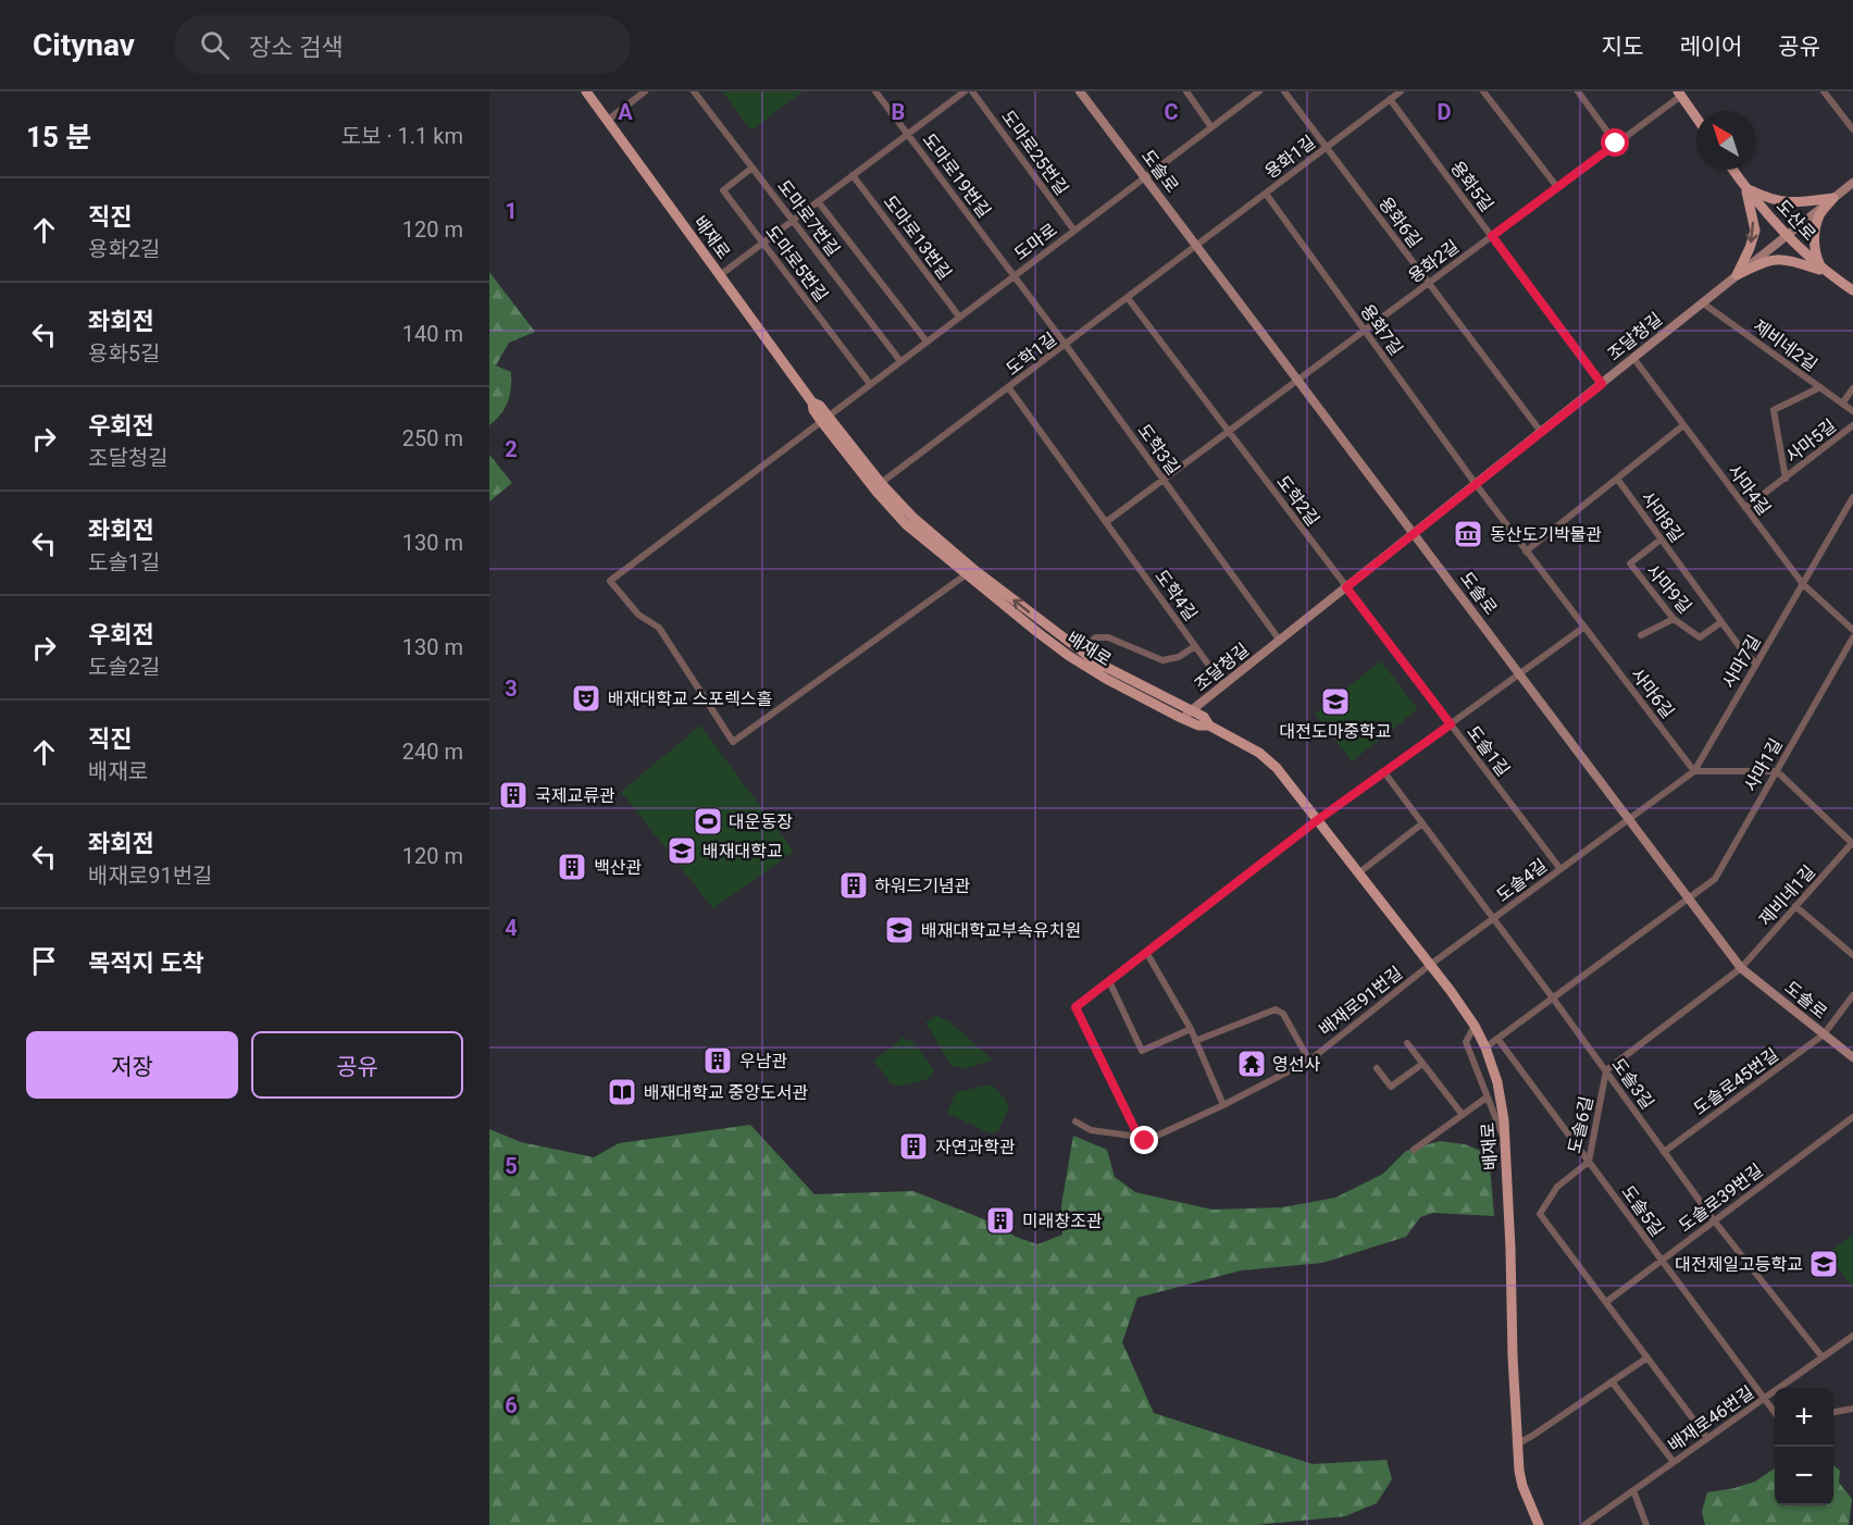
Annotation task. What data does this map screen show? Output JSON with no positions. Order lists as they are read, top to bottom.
{
  "streets": {
    "main road": ["도산로", "배재로"],
    "street": [
      "도마로25번길",
      "용화1길",
      "도솔로",
      "도마로19번길",
      "용화5길",
      "도마로7번길",
      "용화6길",
      "도마로13번길",
      "도마로",
      "용화2길",
      "도마로5번길",
      "용화7길",
      "조달청길",
      "제비네2길",
      "도학1길",
      "사마5길",
      "도학3길",
      "사마4길",
      "도학2길",
      "사마8길",
      "사마9길",
      "도학4길",
      "사마7길",
      "사마6길",
      "도솔1길",
      "사마1길",
      "도솔4길",
      "제비네1길",
      "배재로91번길",
      "도솔로45번길",
      "도솔3길",
      "도솔6길",
      "도솔로39번길",
      "도솔5길",
      "배재로46번길"
    ]
  },
  "crossings": [
    ["도마로25번길", "도마로"],
    ["용화1길", "도솔로"],
    ["용화1길", "용화5길"],
    ["용화1길", "용화6길"],
    ["용화1길", "용화7길"],
    ["용화1길", "도학1길"],
    ["도솔로", "도마로"],
    ["도솔로", "용화2길"],
    ["도솔로", "조달청길"],
    ["도솔로", "도학1길"],
    ["도솔로", "사마7길"],
    ["도솔로", "사마1길"],
    ["도솔로", "도솔4길"],
    ["도솔로", "제비네1길"],
    ["도솔로", "도솔로45번길"],
    ["도마로19번길", "도마로"],
    ["도마로19번길", "도학3길"],
    ["용화5길", "용화2길"],
    ["용화5길", "조달청길"],
    ["도마로7번길", "도마로"],
    ["도마로7번길", "도마로5번길"],
    ["도산로", "조달청길"],
    ["용화6길", "용화2길"],
    ["용화6길", "조달청길"],
    ["배재로", "도마로"],
    ["배재로", "조달청길"],
    ["배재로", "도학1길"],
    ["배재로", "도솔4길"],
    ["배재로", "배재로91번길"],
    ["도마로13번길", "도마로"],
    ["도마로", "도마로5번길"],
    ["도마로", "도학3길"],
    ["용화2길", "용화7길"],
    ["용화7길", "조달청길"],
    ["용화7길", "사마6길"],
    ["조달청길", "제비네2길"],
    ["조달청길", "도학3길"],
    ["조달청길", "사마4길"],
    ["조달청길", "도학2길"],
    ["조달청길", "도학4길"],
    ["조달청길", "사마6길"],
    ["조달청길", "도솔1길"],
    ["제비네2길", "사마5길"],
    ["도학1길", "도학3길"],
    ["도학1길", "도학2길"],
    ["도학1길", "도학4길"],
    ["사마5길", "사마4길"],
    ["사마4길", "사마7길"],
    ["도학2길", "도솔1길"],
    ["사마8길", "사마9길"],
    ["사마8길", "사마7길"],
    ["사마7길", "사마6길"],
    ["사마7길", "도솔4길"],
    ["도솔1길", "도솔4길"],
    ["도솔4길", "배재로91번길"],
    ["도솔4길", "도솔3길"],
    ["도솔로45번길", "도솔3길"],
    ["도솔3길", "도솔6길"],
    ["도솔3길", "도솔로39번길"],
    ["도솔3길", "배재로46번길"],
    ["도솔6길", "도솔로39번길"],
    ["도솔6길", "도솔5길"],
    ["도솔6길", "배재로46번길"],
    ["도솔로39번길", "도솔5길"],
    ["도솔5길", "배재로46번길"]
  ],
  "places": {
    "museum": ["동산도기박물관"],
    "theatre": ["배재대학교 스포렉스홀"],
    "school or university": [
      "대전도마중학교",
      "배재대학교",
      "배재대학교부속유치원",
      "대전제일고등학교"
    ],
    "building": [
      "국제교류관",
      "백산관",
      "하워드기념관",
      "우남관",
      "자연과학관",
      "미래창조관"
    ],
    "sports": ["대운동장"],
    "temple": ["영선사"],
    "library": ["배재대학교 중앙도서관"]
  },
  "north": "top left",
  "page": {
    "header": "Citynav",
    "search": "장소 검색",
    "nav": ["지도", "레이어", "공유"],
    "heading": ["15 분", "도보 · 1.1 km"],
    "list": [
      ["직진", "용화2길", "120 m"],
      ["좌회전", "용화5길", "140 m"],
      ["우회전", "조달청길", "250 m"],
      ["좌회전", "도솔1길", "130 m"],
      ["우회전", "도솔2길", "130 m"],
      ["직진", "배재로", "240 m"],
      ["좌회전", "배재로91번길", "120 m"],
      "목적지 도착"
    ],
    "buttons": ["저장", "공유"],
    "map_buttons": ["+", "−"]
  },
  "grid": {
    "columns": [
      "A",
      "B",
      "C",
      "D"
    ],
    "rows": [
      "1",
      "2",
      "3",
      "4",
      "5",
      "6"
    ]
  }
}
